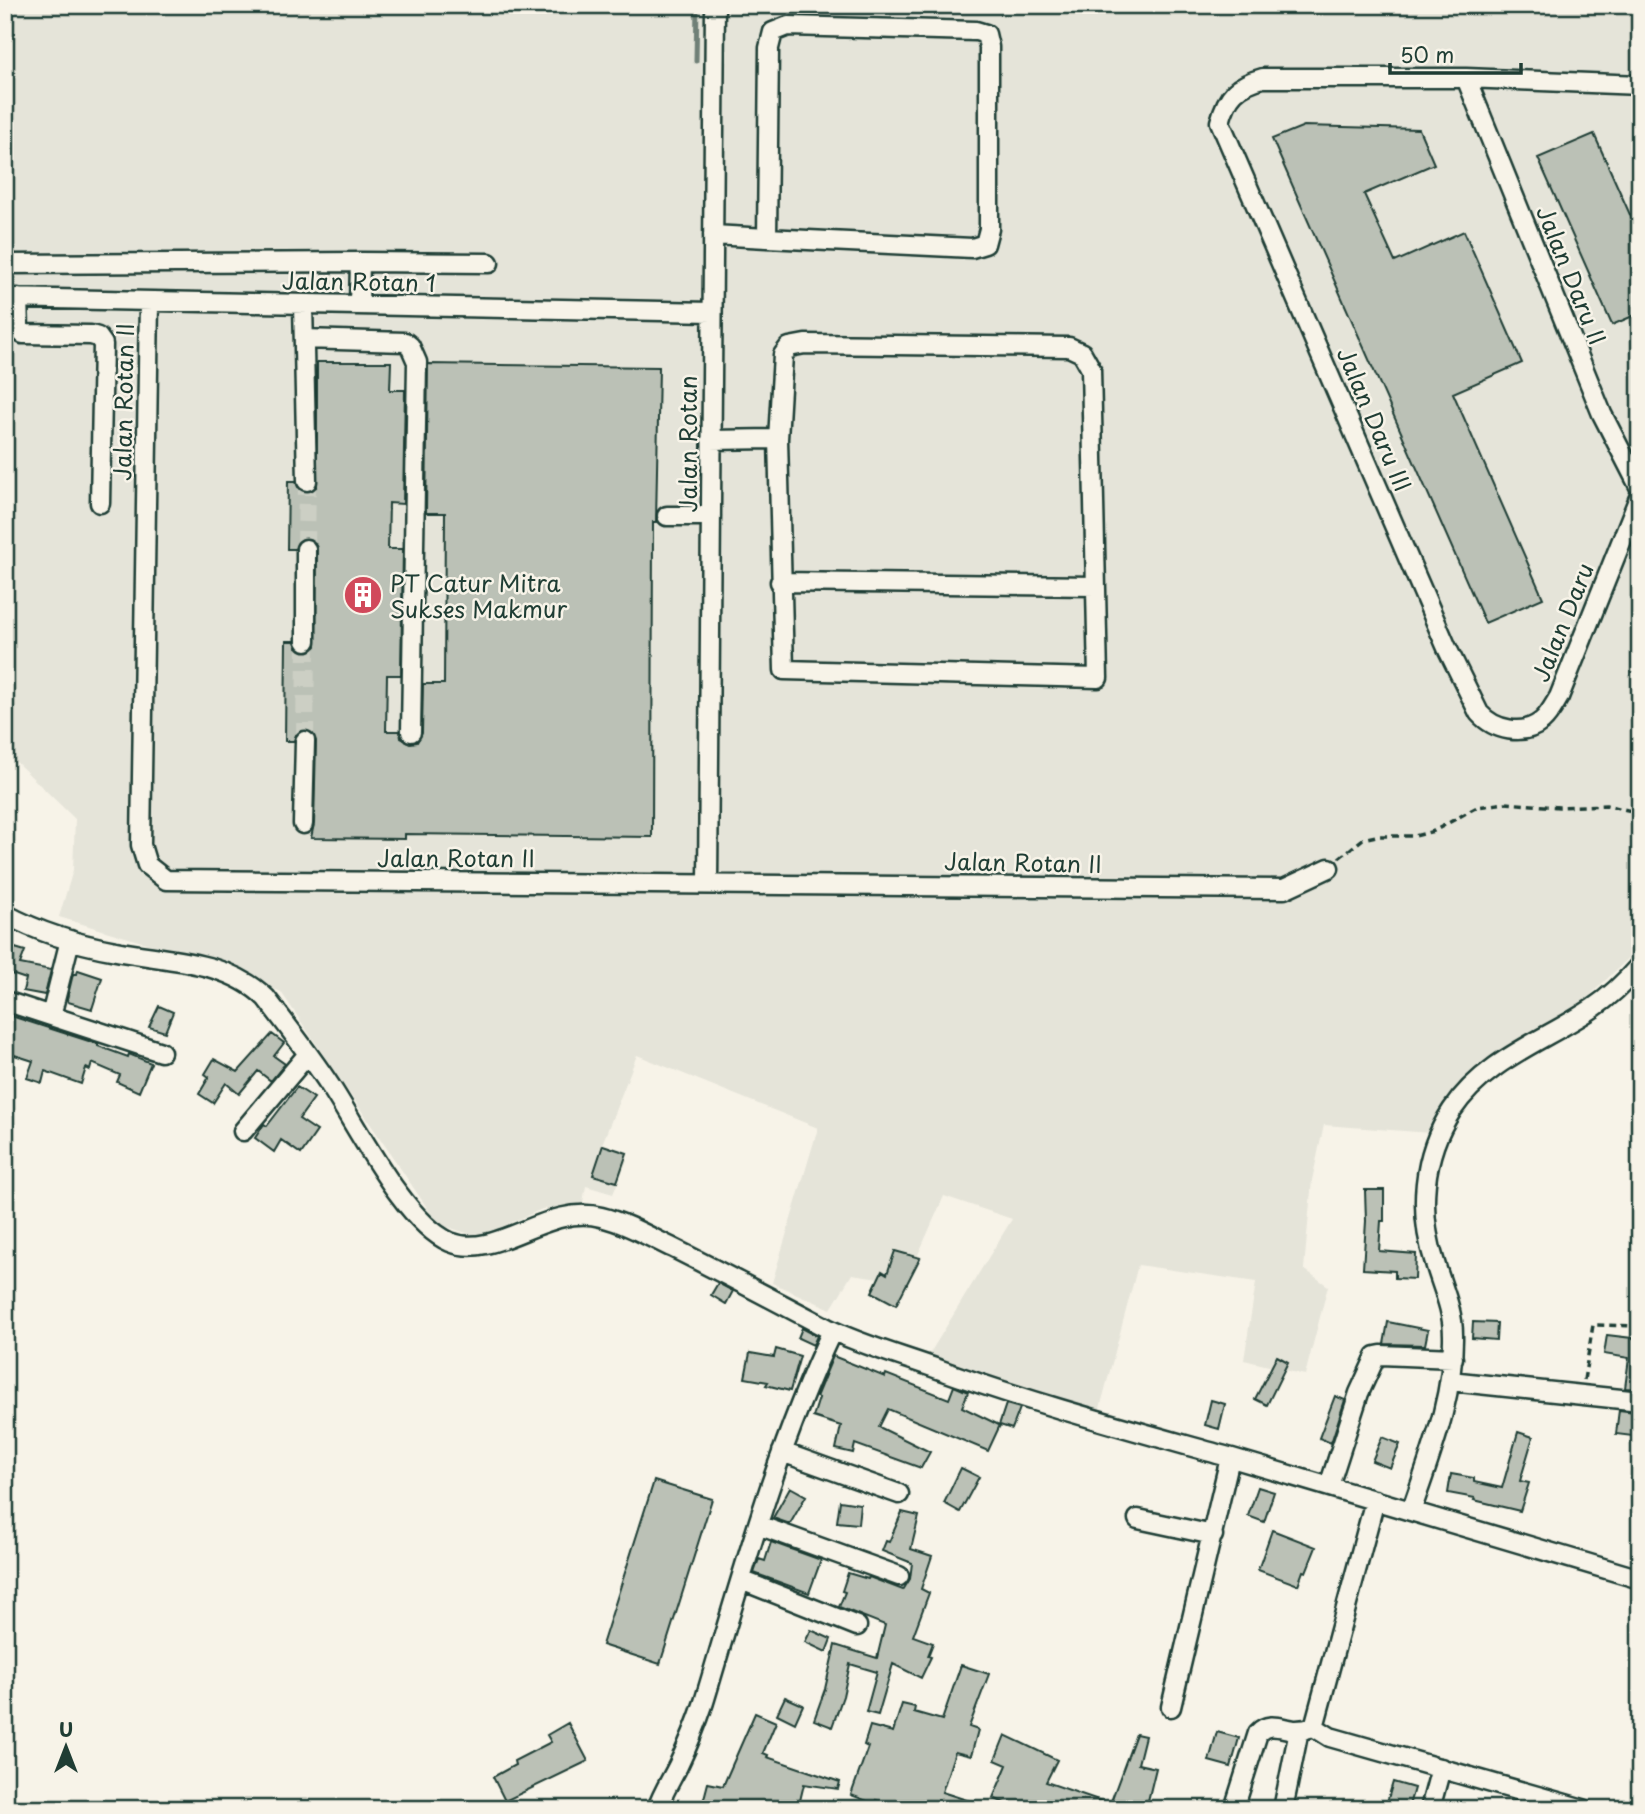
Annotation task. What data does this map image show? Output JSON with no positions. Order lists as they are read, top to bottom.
{
  "streets": {
    "street": [
      "Jalan Daru II",
      "Jalan Rotan 1",
      "Jalan Rotan II",
      "Jalan Daru III",
      "Jalan Rotan",
      "Jalan Daru"
    ]
  },
  "crossings": [
    ["Jalan Daru II", "Jalan Daru III"],
    ["Jalan Rotan 1", "Jalan Rotan II"],
    ["Jalan Rotan 1", "Jalan Rotan"],
    ["Jalan Rotan II", "Jalan Rotan"],
    ["Jalan Daru III", "Jalan Daru"]
  ],
  "places": {
    "building": ["PT Catur Mitra Sukses Makmur"]
  },
  "scale_bar": "50 m",
  "north": "top"
}
